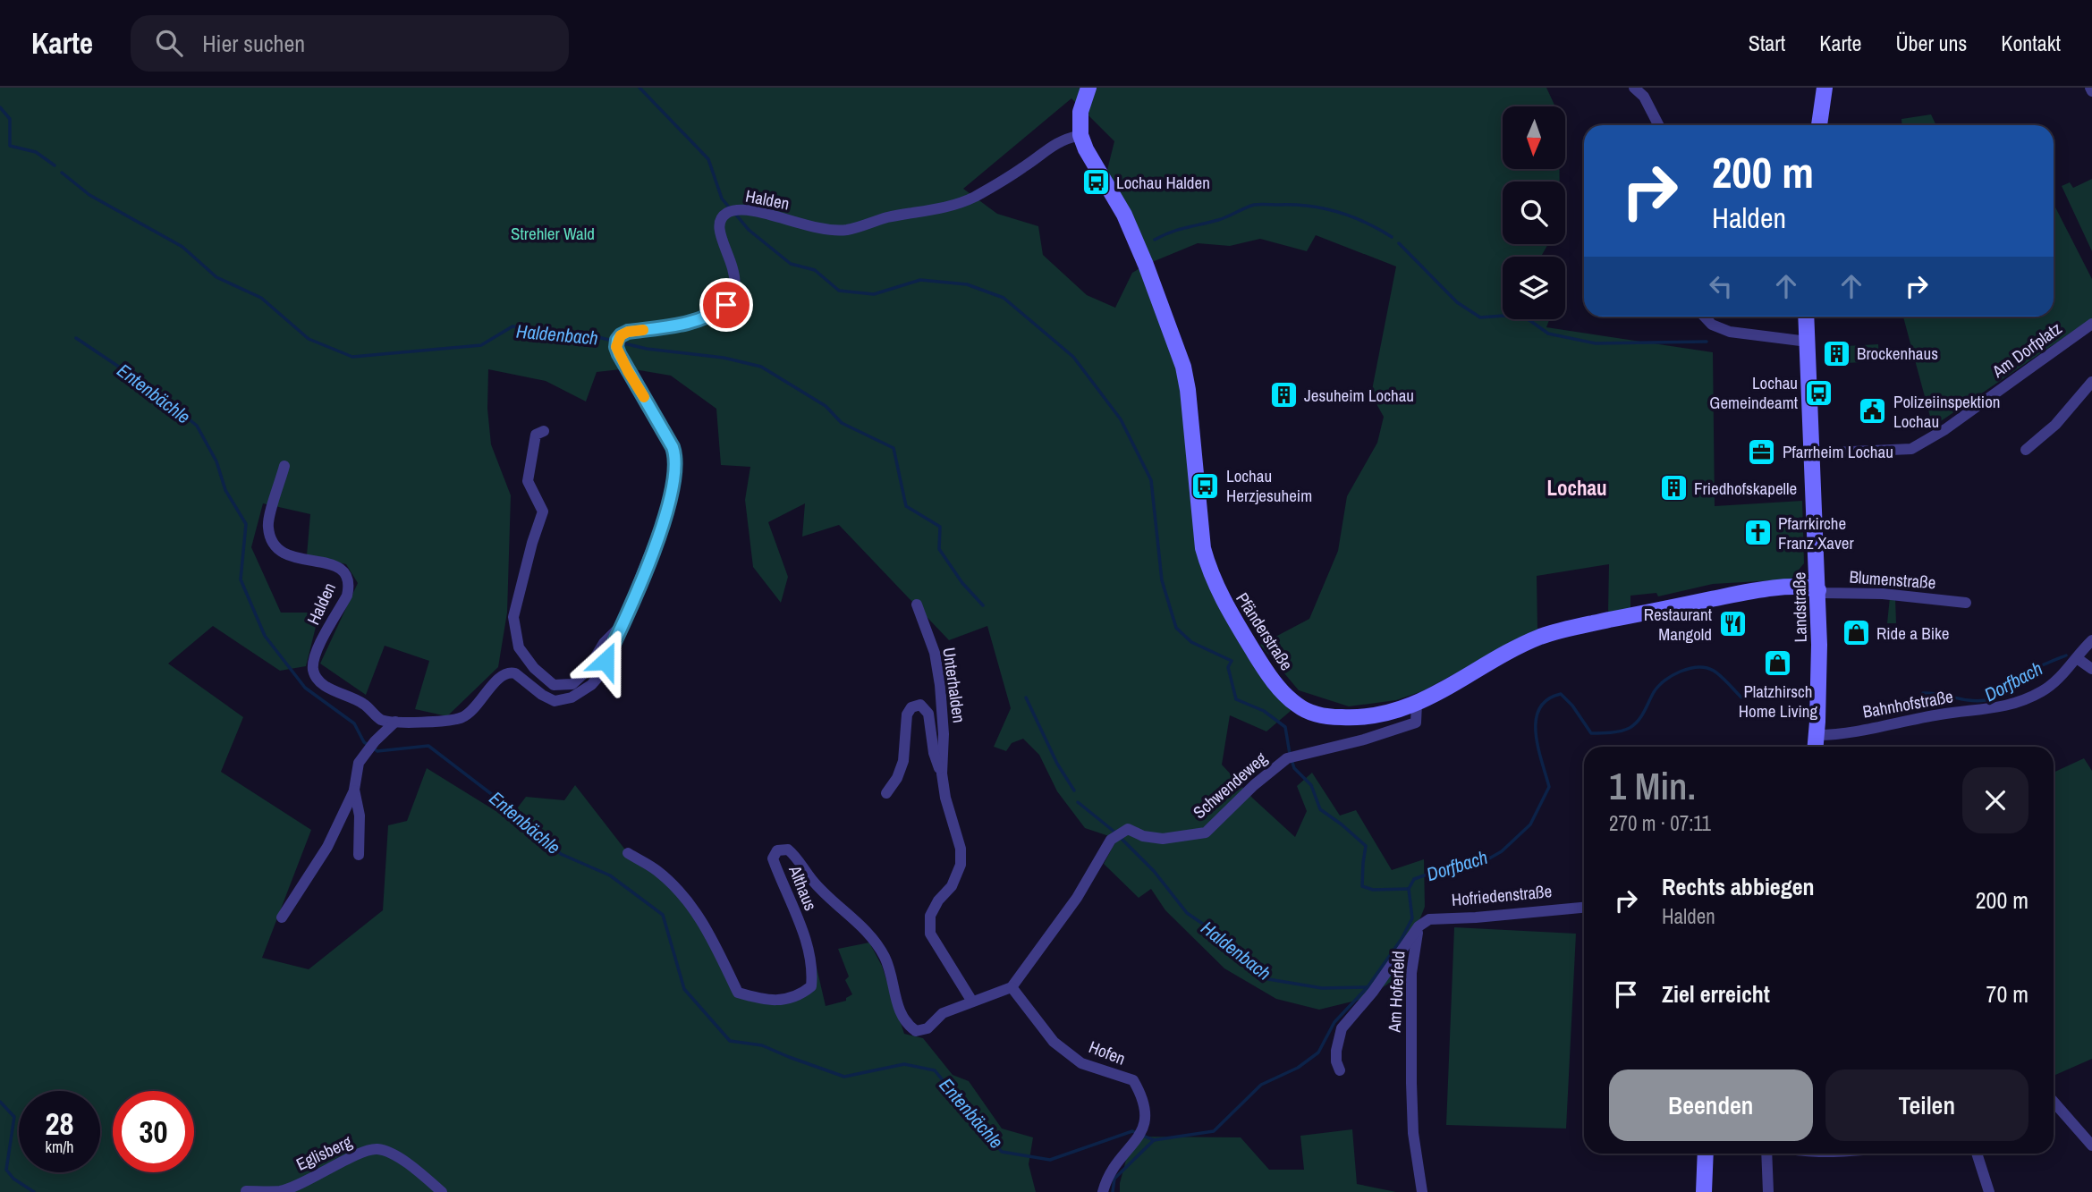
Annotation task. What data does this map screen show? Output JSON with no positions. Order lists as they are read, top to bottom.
{
  "streets": {
    "street": [
      "Halden",
      "Am Dorfplatz",
      "Blumenstraße",
      "Landstraße",
      "Pfänderstraße",
      "Unterhalden",
      "Bahnhofstraße",
      "Schwendeweg",
      "Althaus",
      "Hofriedenstraße",
      "Am Hoferfeld",
      "Hofen",
      "Eglisberg"
    ]
  },
  "crossings": [
    ["Halden", "Pfänderstraße"],
    ["Am Dorfplatz", "Landstraße"],
    ["Blumenstraße", "Landstraße"],
    ["Blumenstraße", "Pfänderstraße"],
    ["Landstraße", "Pfänderstraße"],
    ["Landstraße", "Bahnhofstraße"],
    ["Pfänderstraße", "Schwendeweg"],
    ["Unterhalden", "Althaus"],
    ["Schwendeweg", "Althaus"],
    ["Schwendeweg", "Hofen"],
    ["Althaus", "Hofen"],
    ["Hofriedenstraße", "Am Hoferfeld"]
  ],
  "districts": ["Lochau"],
  "water": ["Haldenbach", "Entenbächle", "Dorfbach"],
  "parks": ["Strehler Wald"],
  "places": {
    "bus stop": ["Lochau Halden", "Lochau Gemeindeamt", "Lochau Herzjesuheim"],
    "building": ["Brockenhaus", "Jesuheim Lochau", "Friedhofskapelle"],
    "public building": ["Polizeiinspektion Lochau"],
    "office": ["Pfarrheim Lochau"],
    "church": ["Pfarrkirche Franz Xaver"],
    "restaurant": ["Restaurant Mangold"],
    "shop": ["Ride a Bike", "Platzhirsch Home Living"]
  },
  "north": "bottom",
  "page": {
    "header": "Karte",
    "search": "Hier suchen",
    "nav": [
      "Start",
      "Karte",
      "Über uns",
      "Kontakt"
    ],
    "turn": ["200 m", "Halden"],
    "heading": ["1 Min.", "270 m · 07:11"],
    "list": [
      {
        "name": "Rechts abbiegen",
        "note": "Halden",
        "value": "200 m"
      },
      {
        "name": "Ziel erreicht",
        "value": "70 m"
      }
    ],
    "buttons": ["Beenden", "Teilen"],
    "speed": "28 km/h",
    "limit": "30"
  }
}
